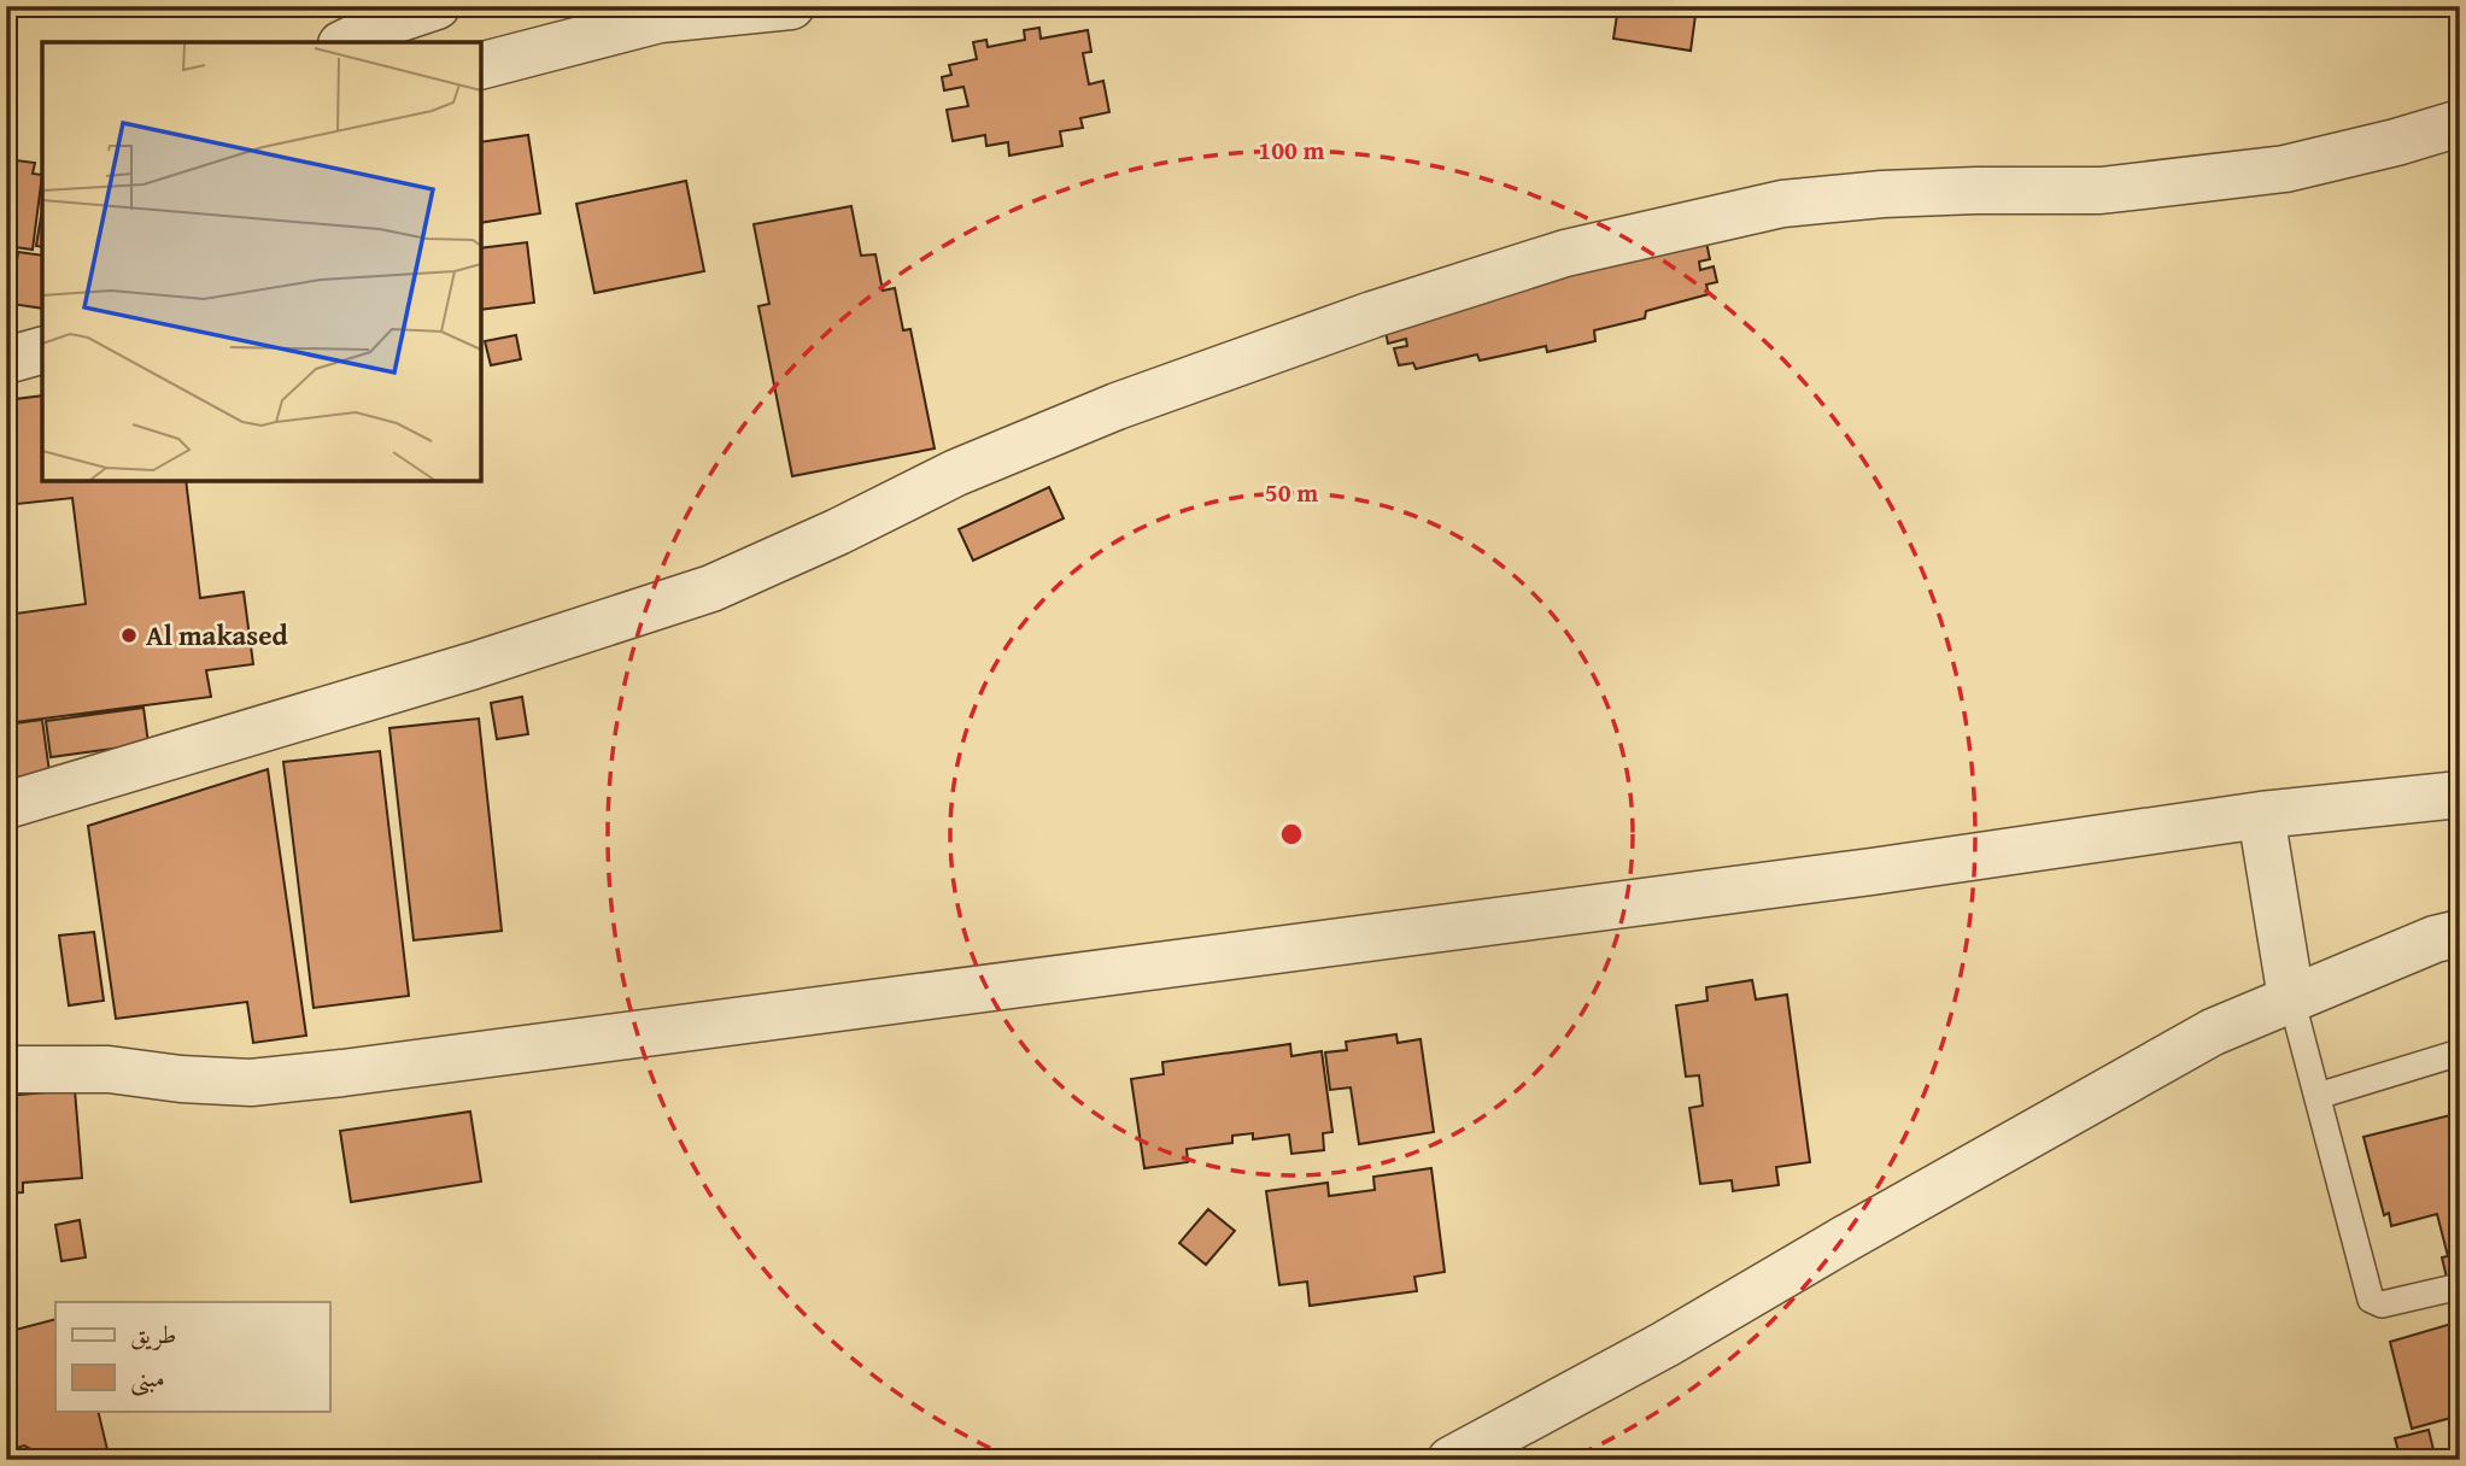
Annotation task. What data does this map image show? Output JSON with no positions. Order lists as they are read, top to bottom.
{
  "places": ["Al makased"],
  "legend": ["طريق", "مبنى"],
  "rings": ["100 m", "50 m"]
}
